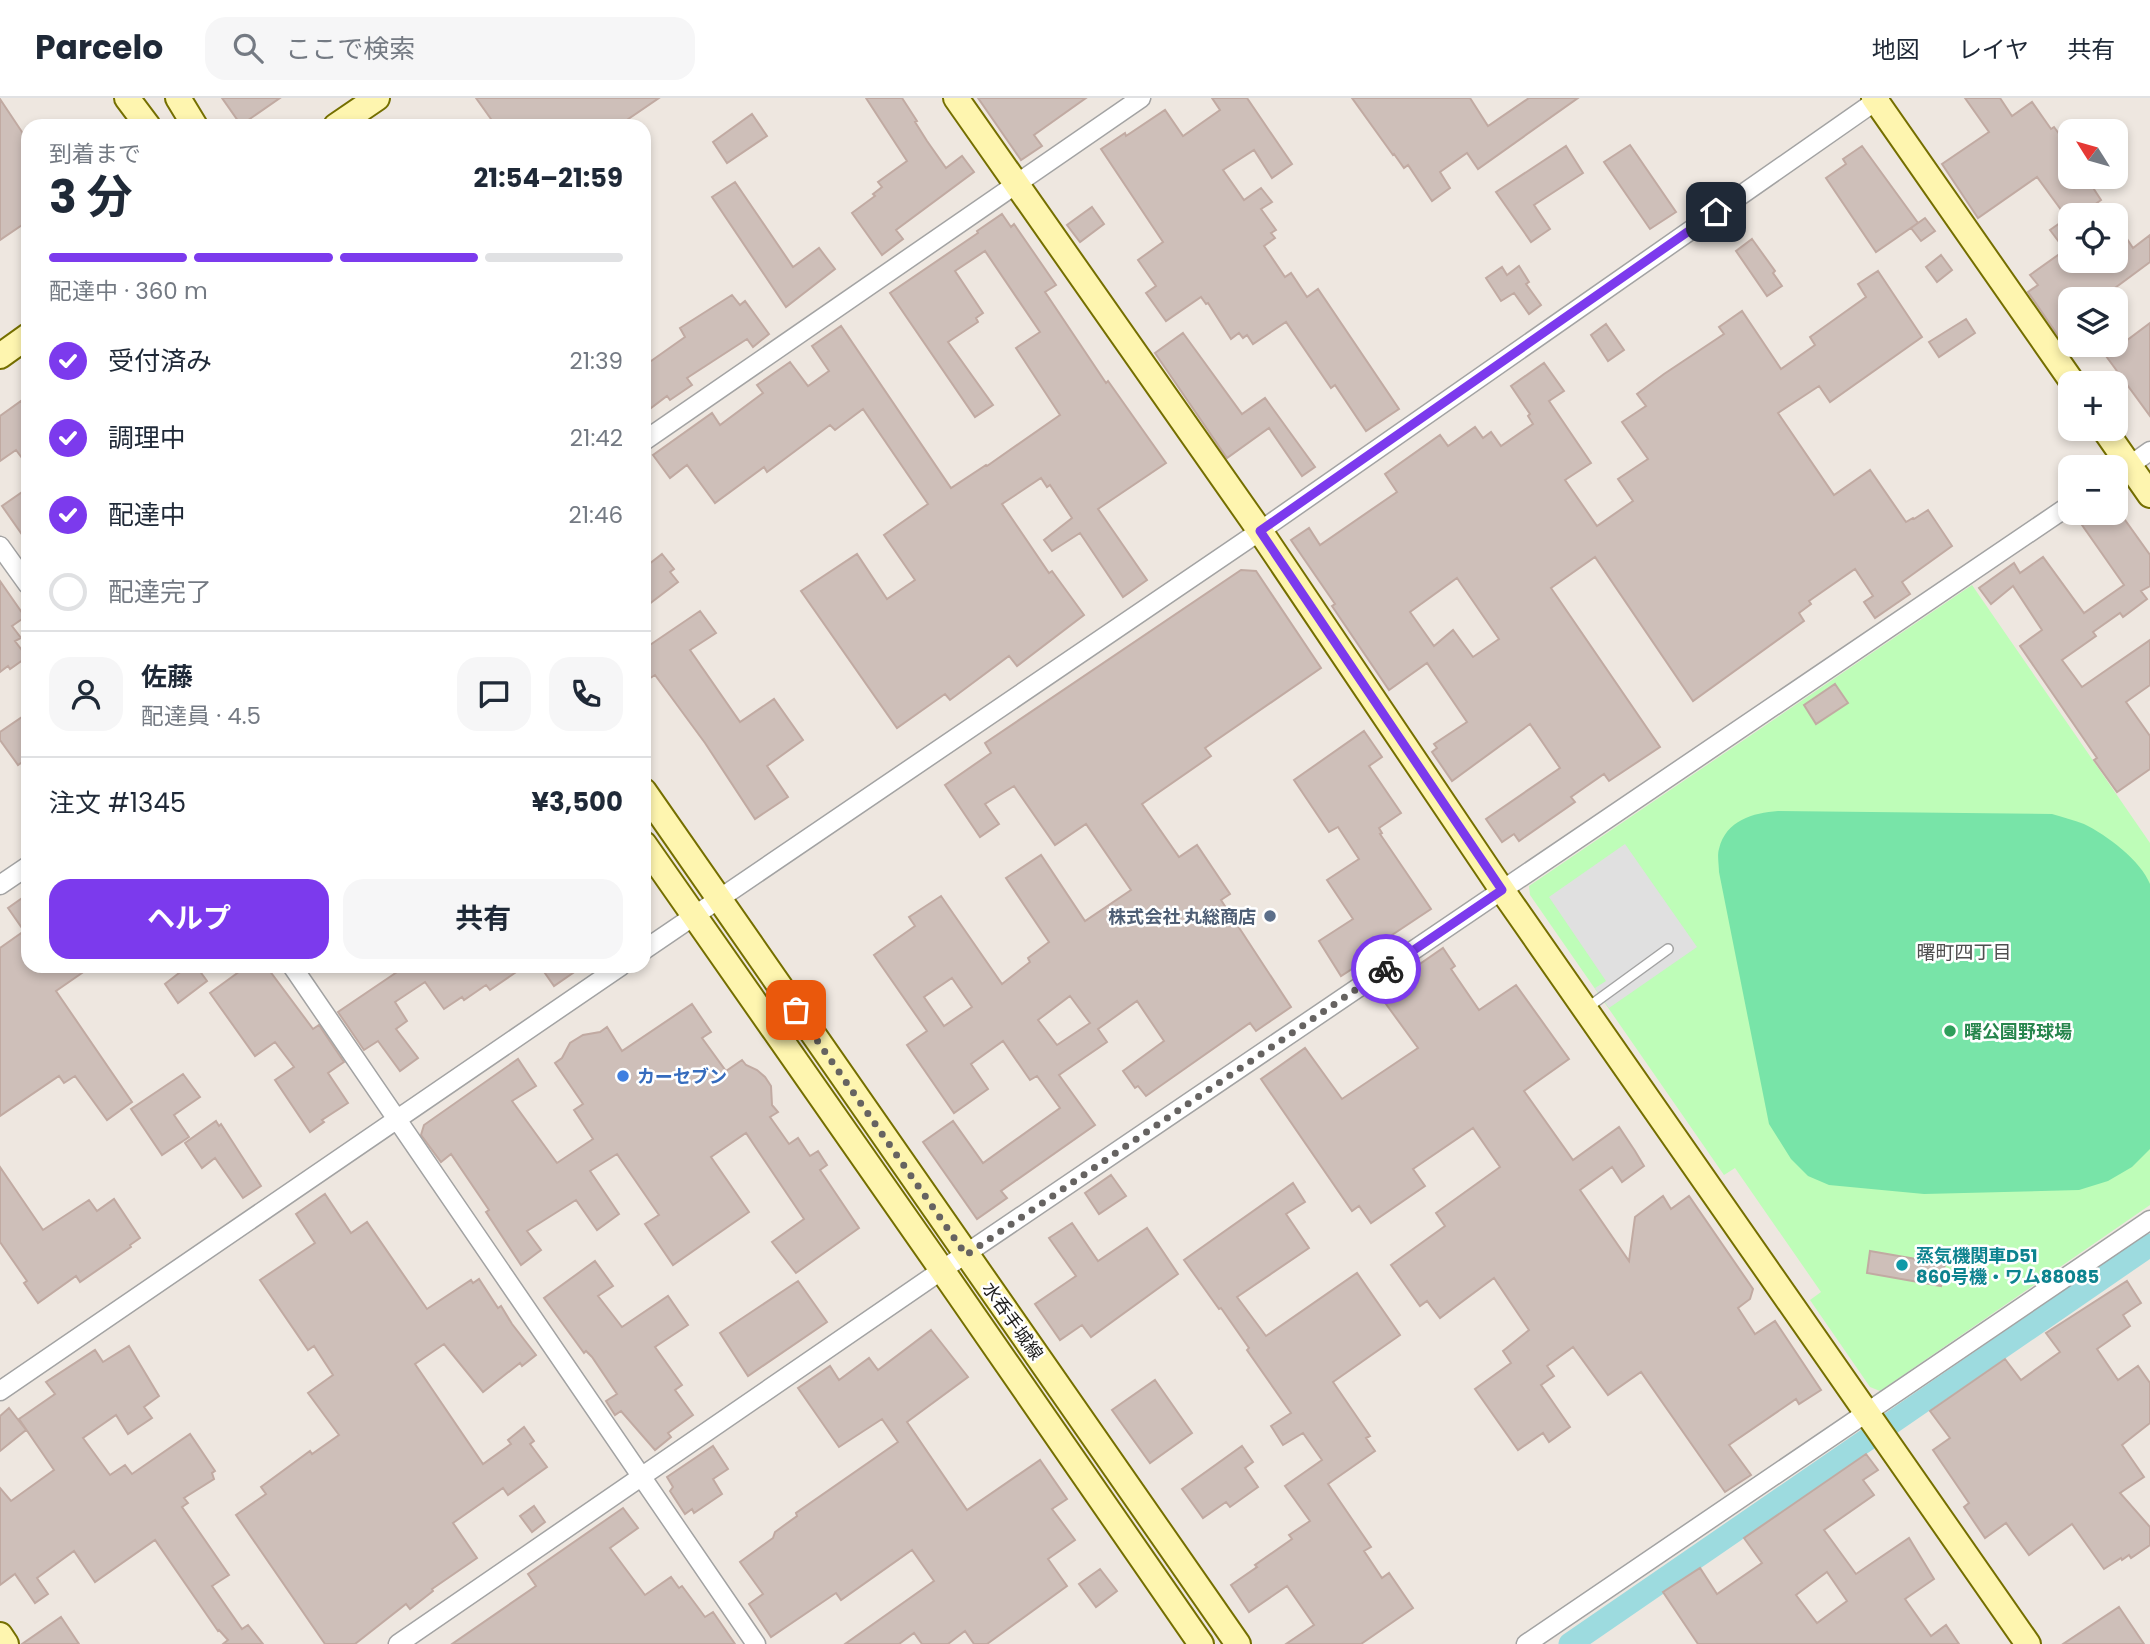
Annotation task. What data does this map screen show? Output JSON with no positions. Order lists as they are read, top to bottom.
{
  "streets": {
    "street": ["水呑手城線"]
  },
  "districts": ["曙町四丁目"],
  "places": [
    "株式会社 丸総商店",
    "曙公園野球場",
    "カーセブン",
    "蒸気機関車D51 860号機・ワム88085"
  ],
  "north": "top left",
  "page": {
    "header": "Parcelo",
    "search": "ここで検索",
    "nav": ["地図", "レイヤ", "共有"],
    "map_buttons": ["+", "−"],
    "heading": ["3 分", "到着まで", "21:54–21:59"],
    "panel": [
      "佐藤",
      "配達員 · 4.5",
      "注文 #1345",
      "¥3,500"
    ],
    "bar": "配達中 · 360 m",
    "list": [
      ["受付済み", "21:39"],
      ["調理中", "21:42"],
      ["配達中", "21:46"],
      "配達完了"
    ],
    "buttons": ["ヘルプ", "共有"]
  }
}
